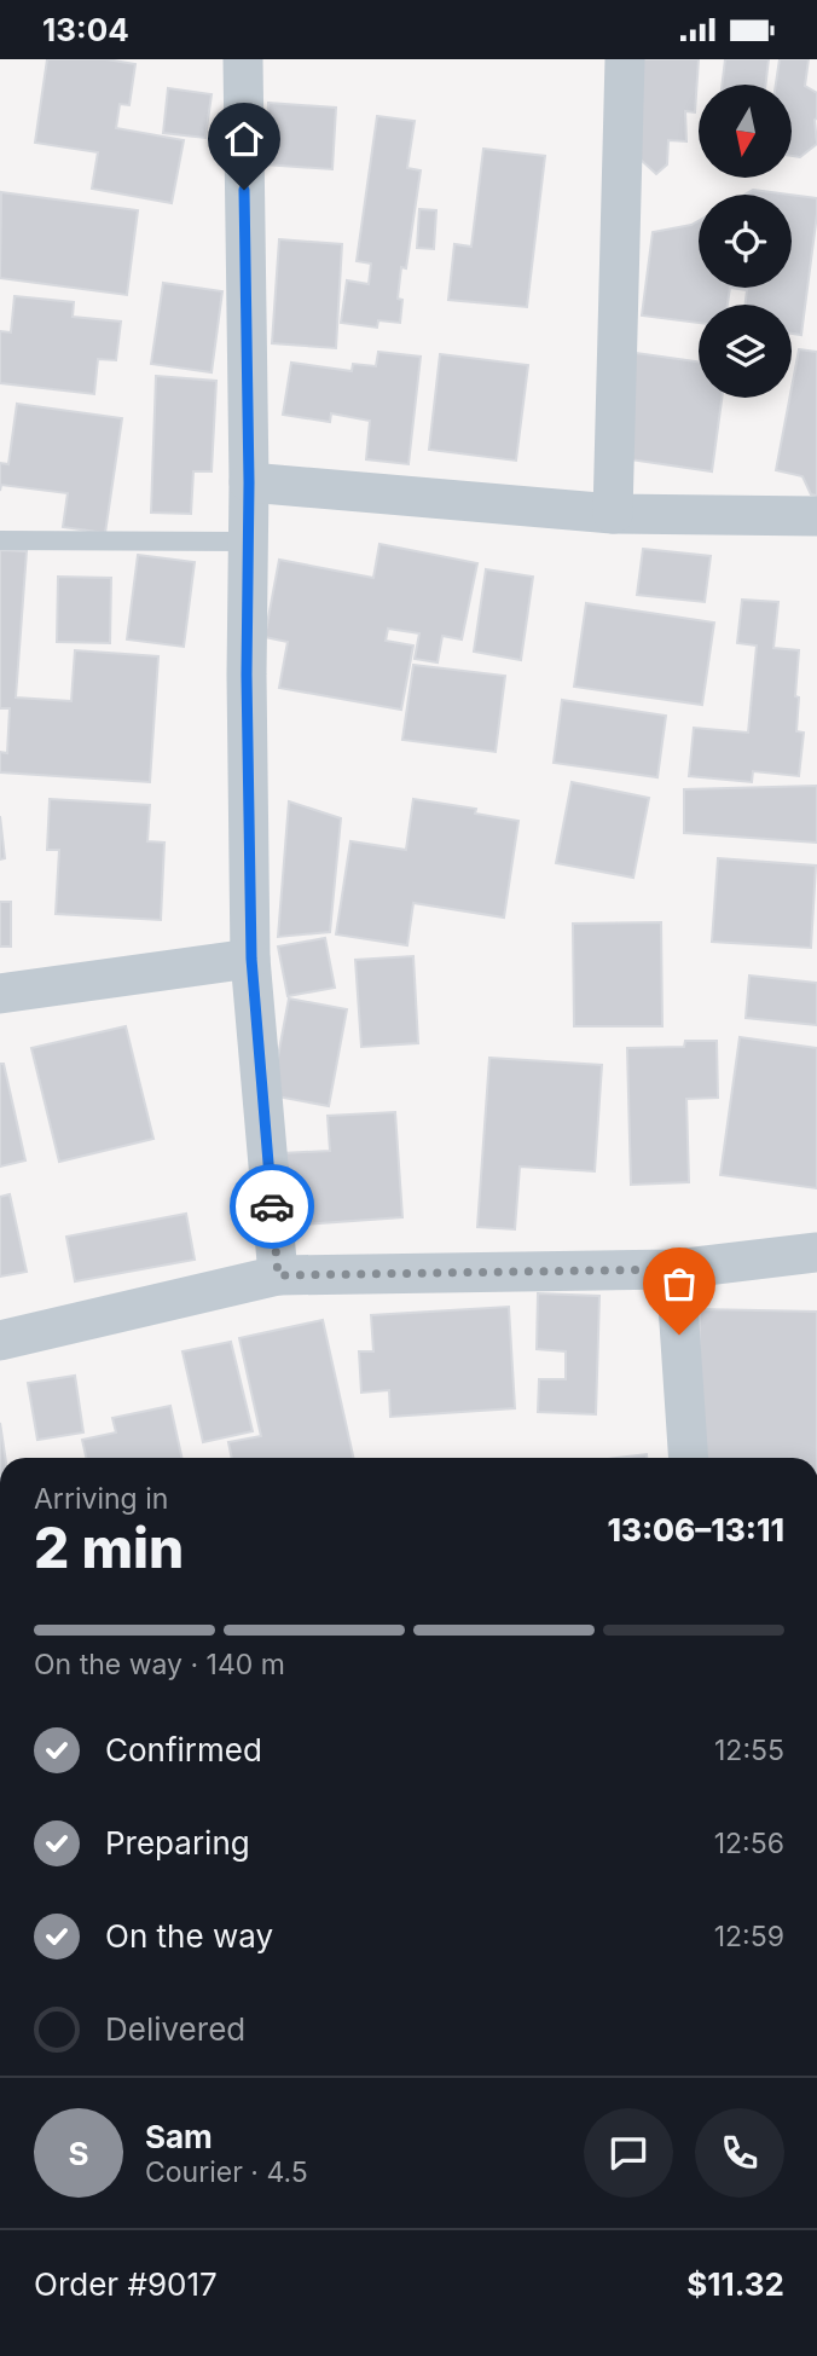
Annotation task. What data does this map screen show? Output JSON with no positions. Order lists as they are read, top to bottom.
{
  "north": "bottom",
  "page": {
    "status": "13:04",
    "heading": ["2 min", "Arriving in", "13:06–13:11"],
    "panel": [
      "Sam",
      "Courier · 4.5",
      "Order #9017",
      "$11.32"
    ],
    "bar": "On the way · 140 m",
    "list": [
      ["Confirmed", "12:55"],
      ["Preparing", "12:56"],
      ["On the way", "12:59"],
      "Delivered"
    ],
    "round": "S"
  }
}
